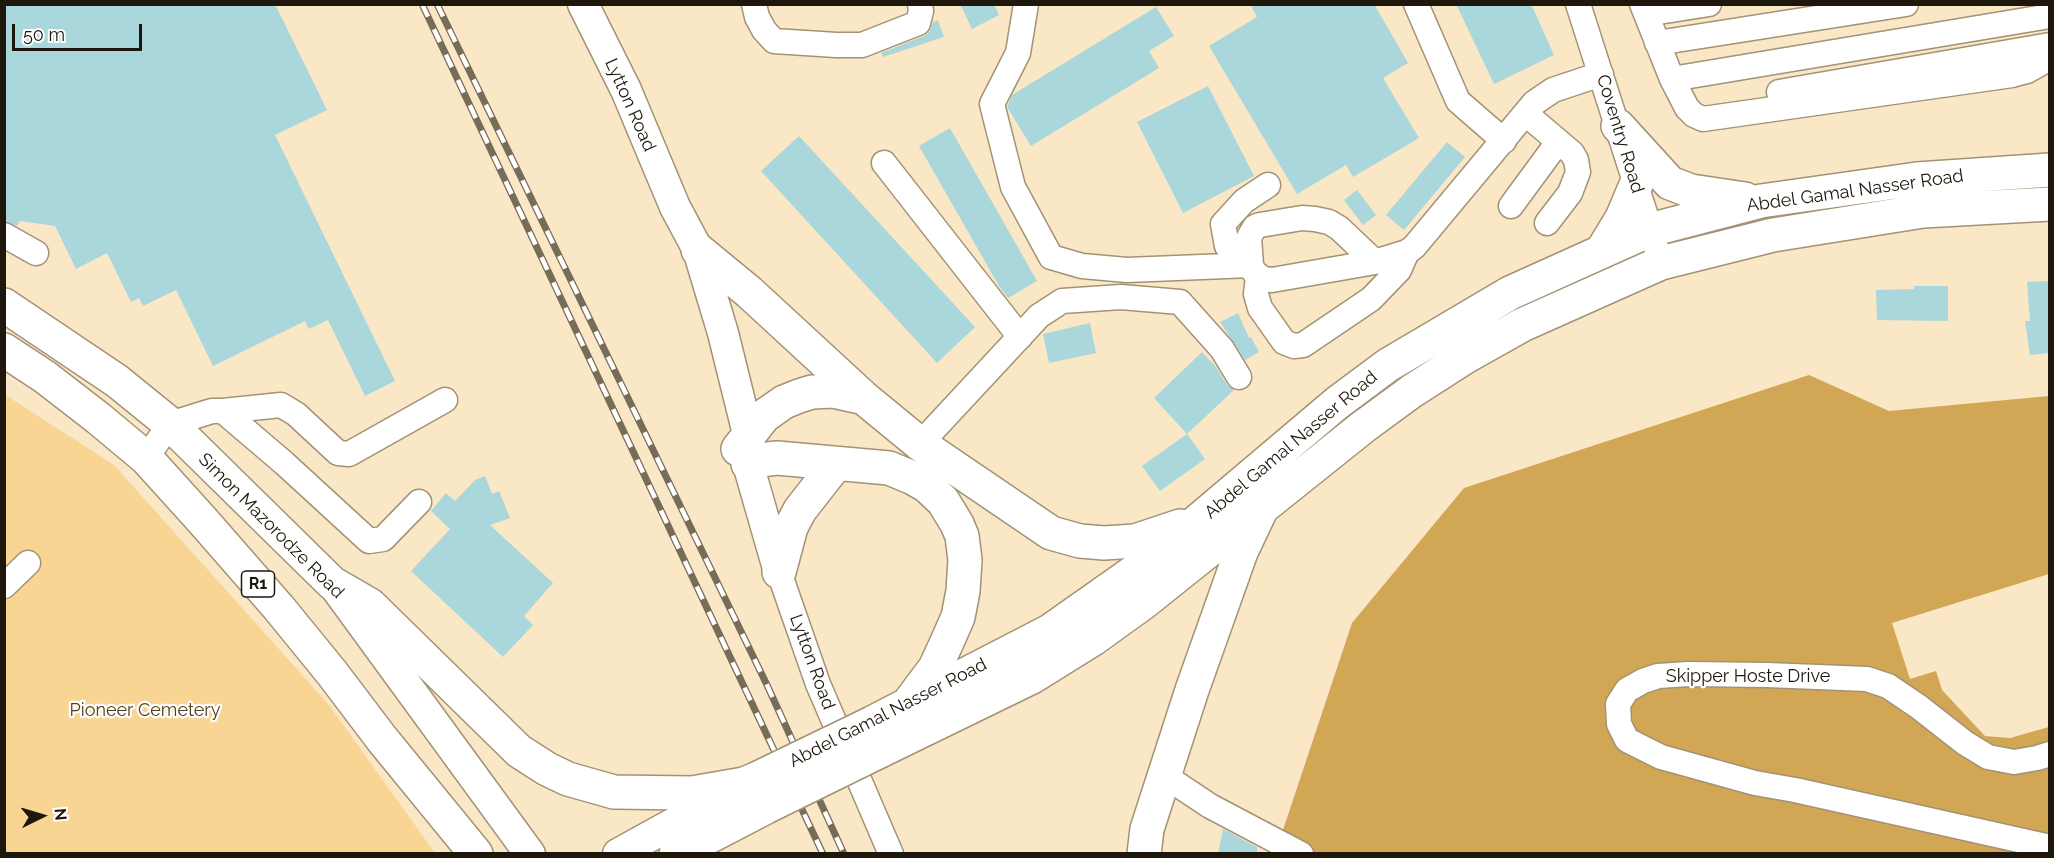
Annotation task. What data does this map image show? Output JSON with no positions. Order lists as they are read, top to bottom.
{
  "streets": {
    "highway": ["Abdel Gamal Nasser Road", "Simon Mazorodze Road", "R1"],
    "main road": ["Lytton Road"],
    "street": ["Coventry Road", "Skipper Hoste Drive"]
  },
  "crossings": [
    ["Coventry Road", "Abdel Gamal Nasser Road"]
  ],
  "parks": ["Pioneer Cemetery"],
  "scale_bar": "50 m",
  "north": "right"
}
